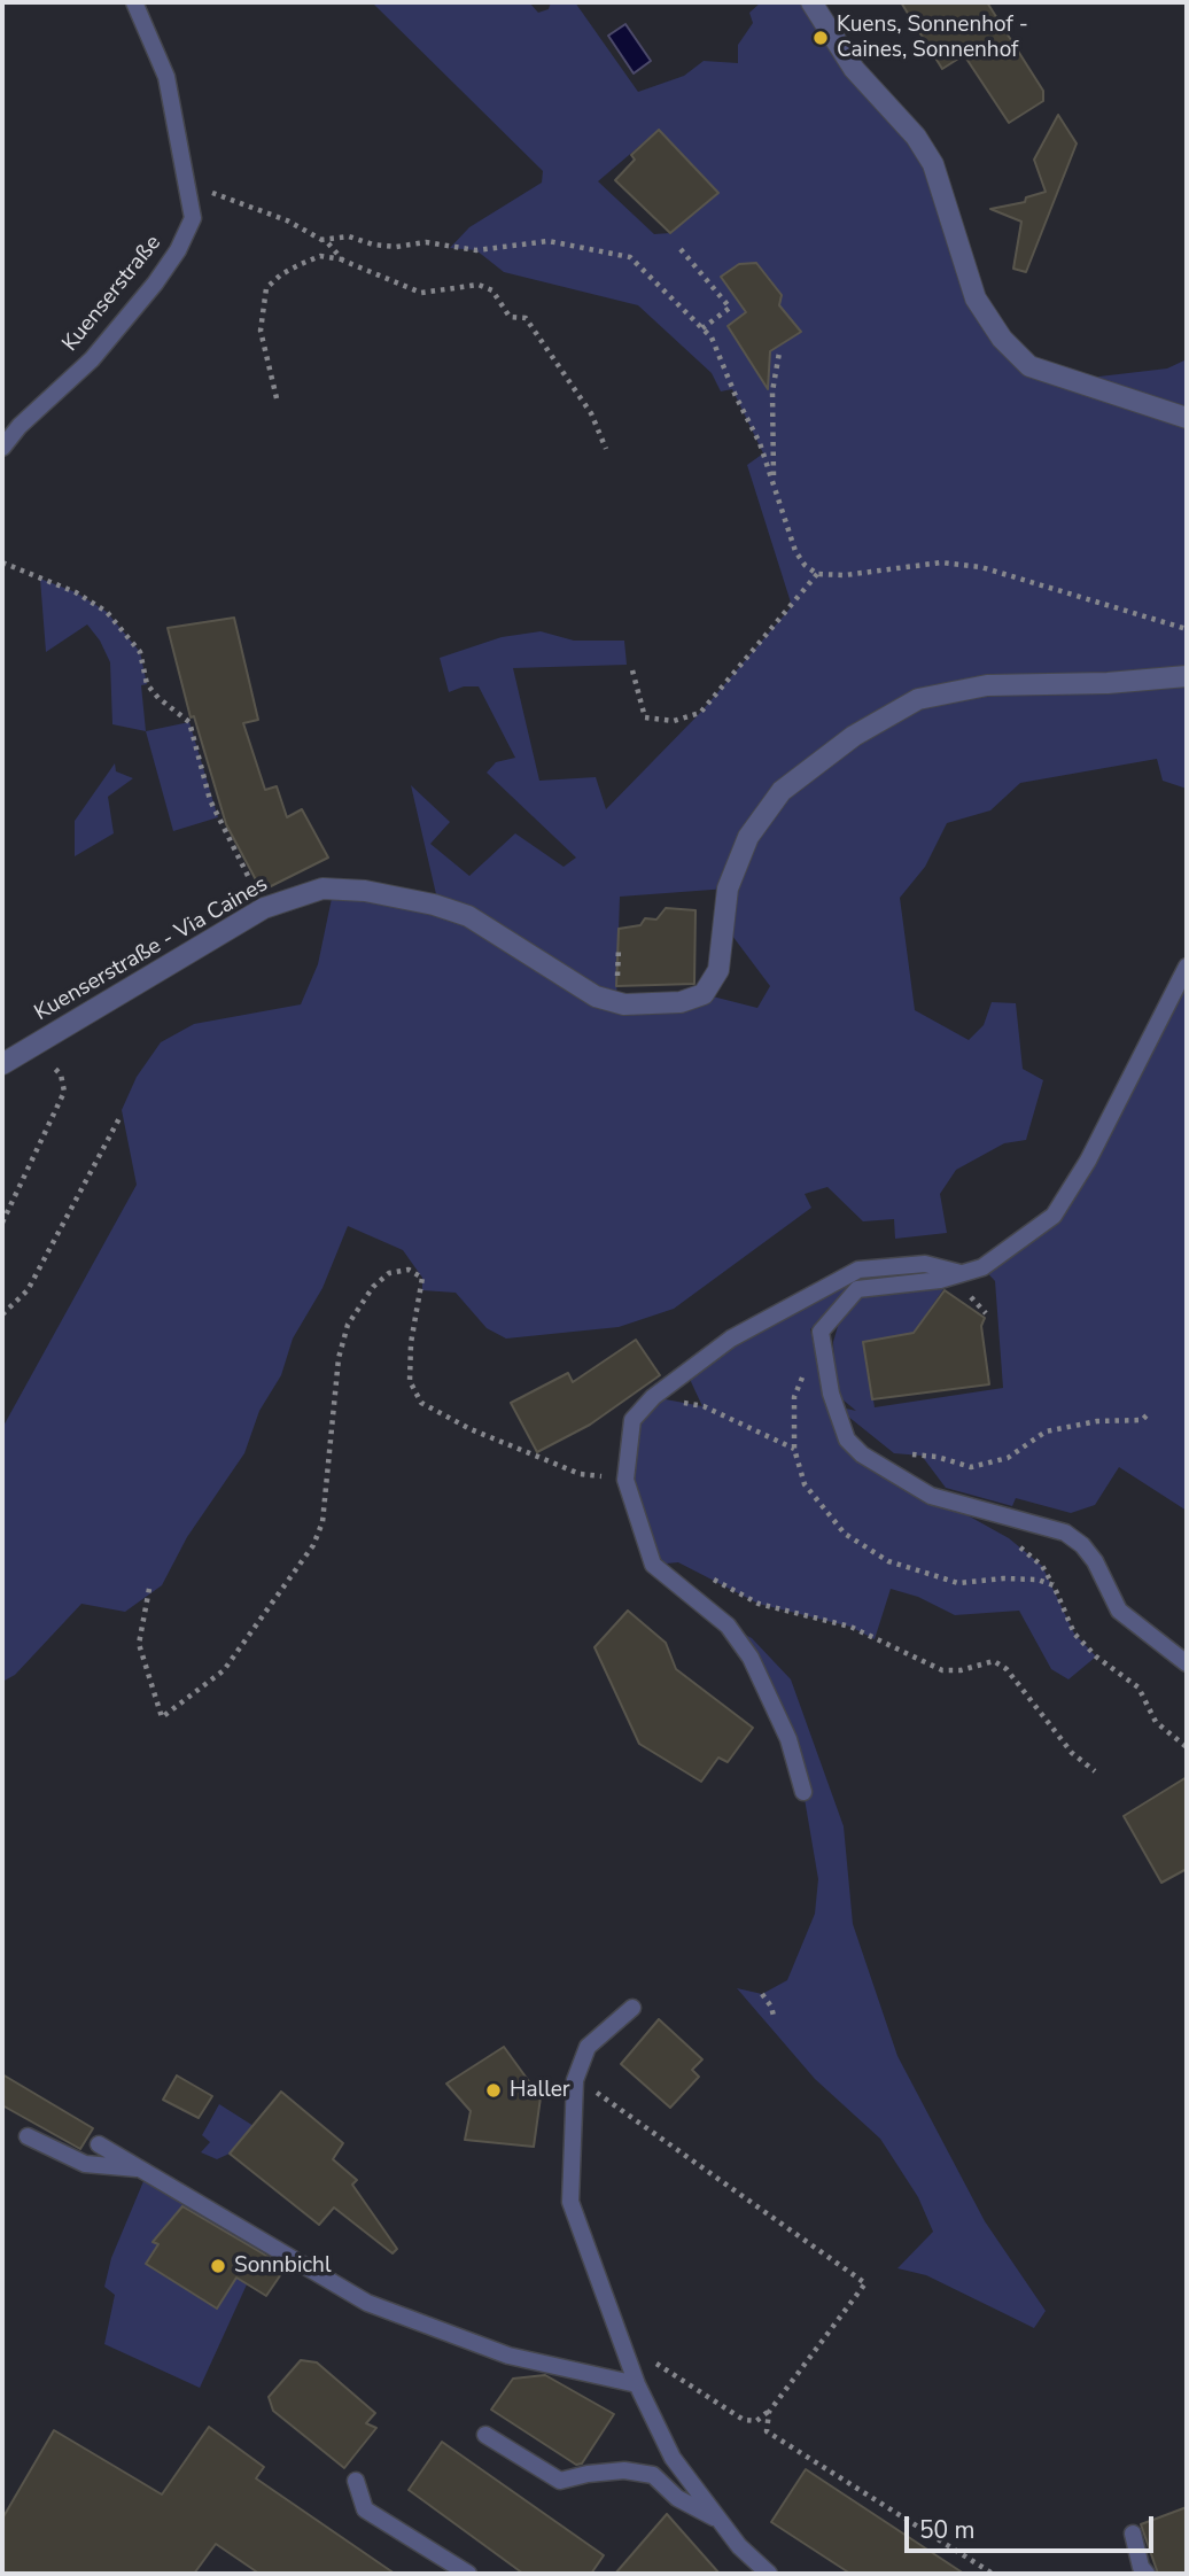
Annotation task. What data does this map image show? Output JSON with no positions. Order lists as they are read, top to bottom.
{
  "streets": {
    "street": ["Kuenserstraße - Via Caines"],
    "lane": ["Kuenserstraße"]
  },
  "places": ["Kuens, Sonnenhof - Caines, Sonnenhof", "Haller", "Sonnbichl"],
  "scale_bar": "50 m"
}
